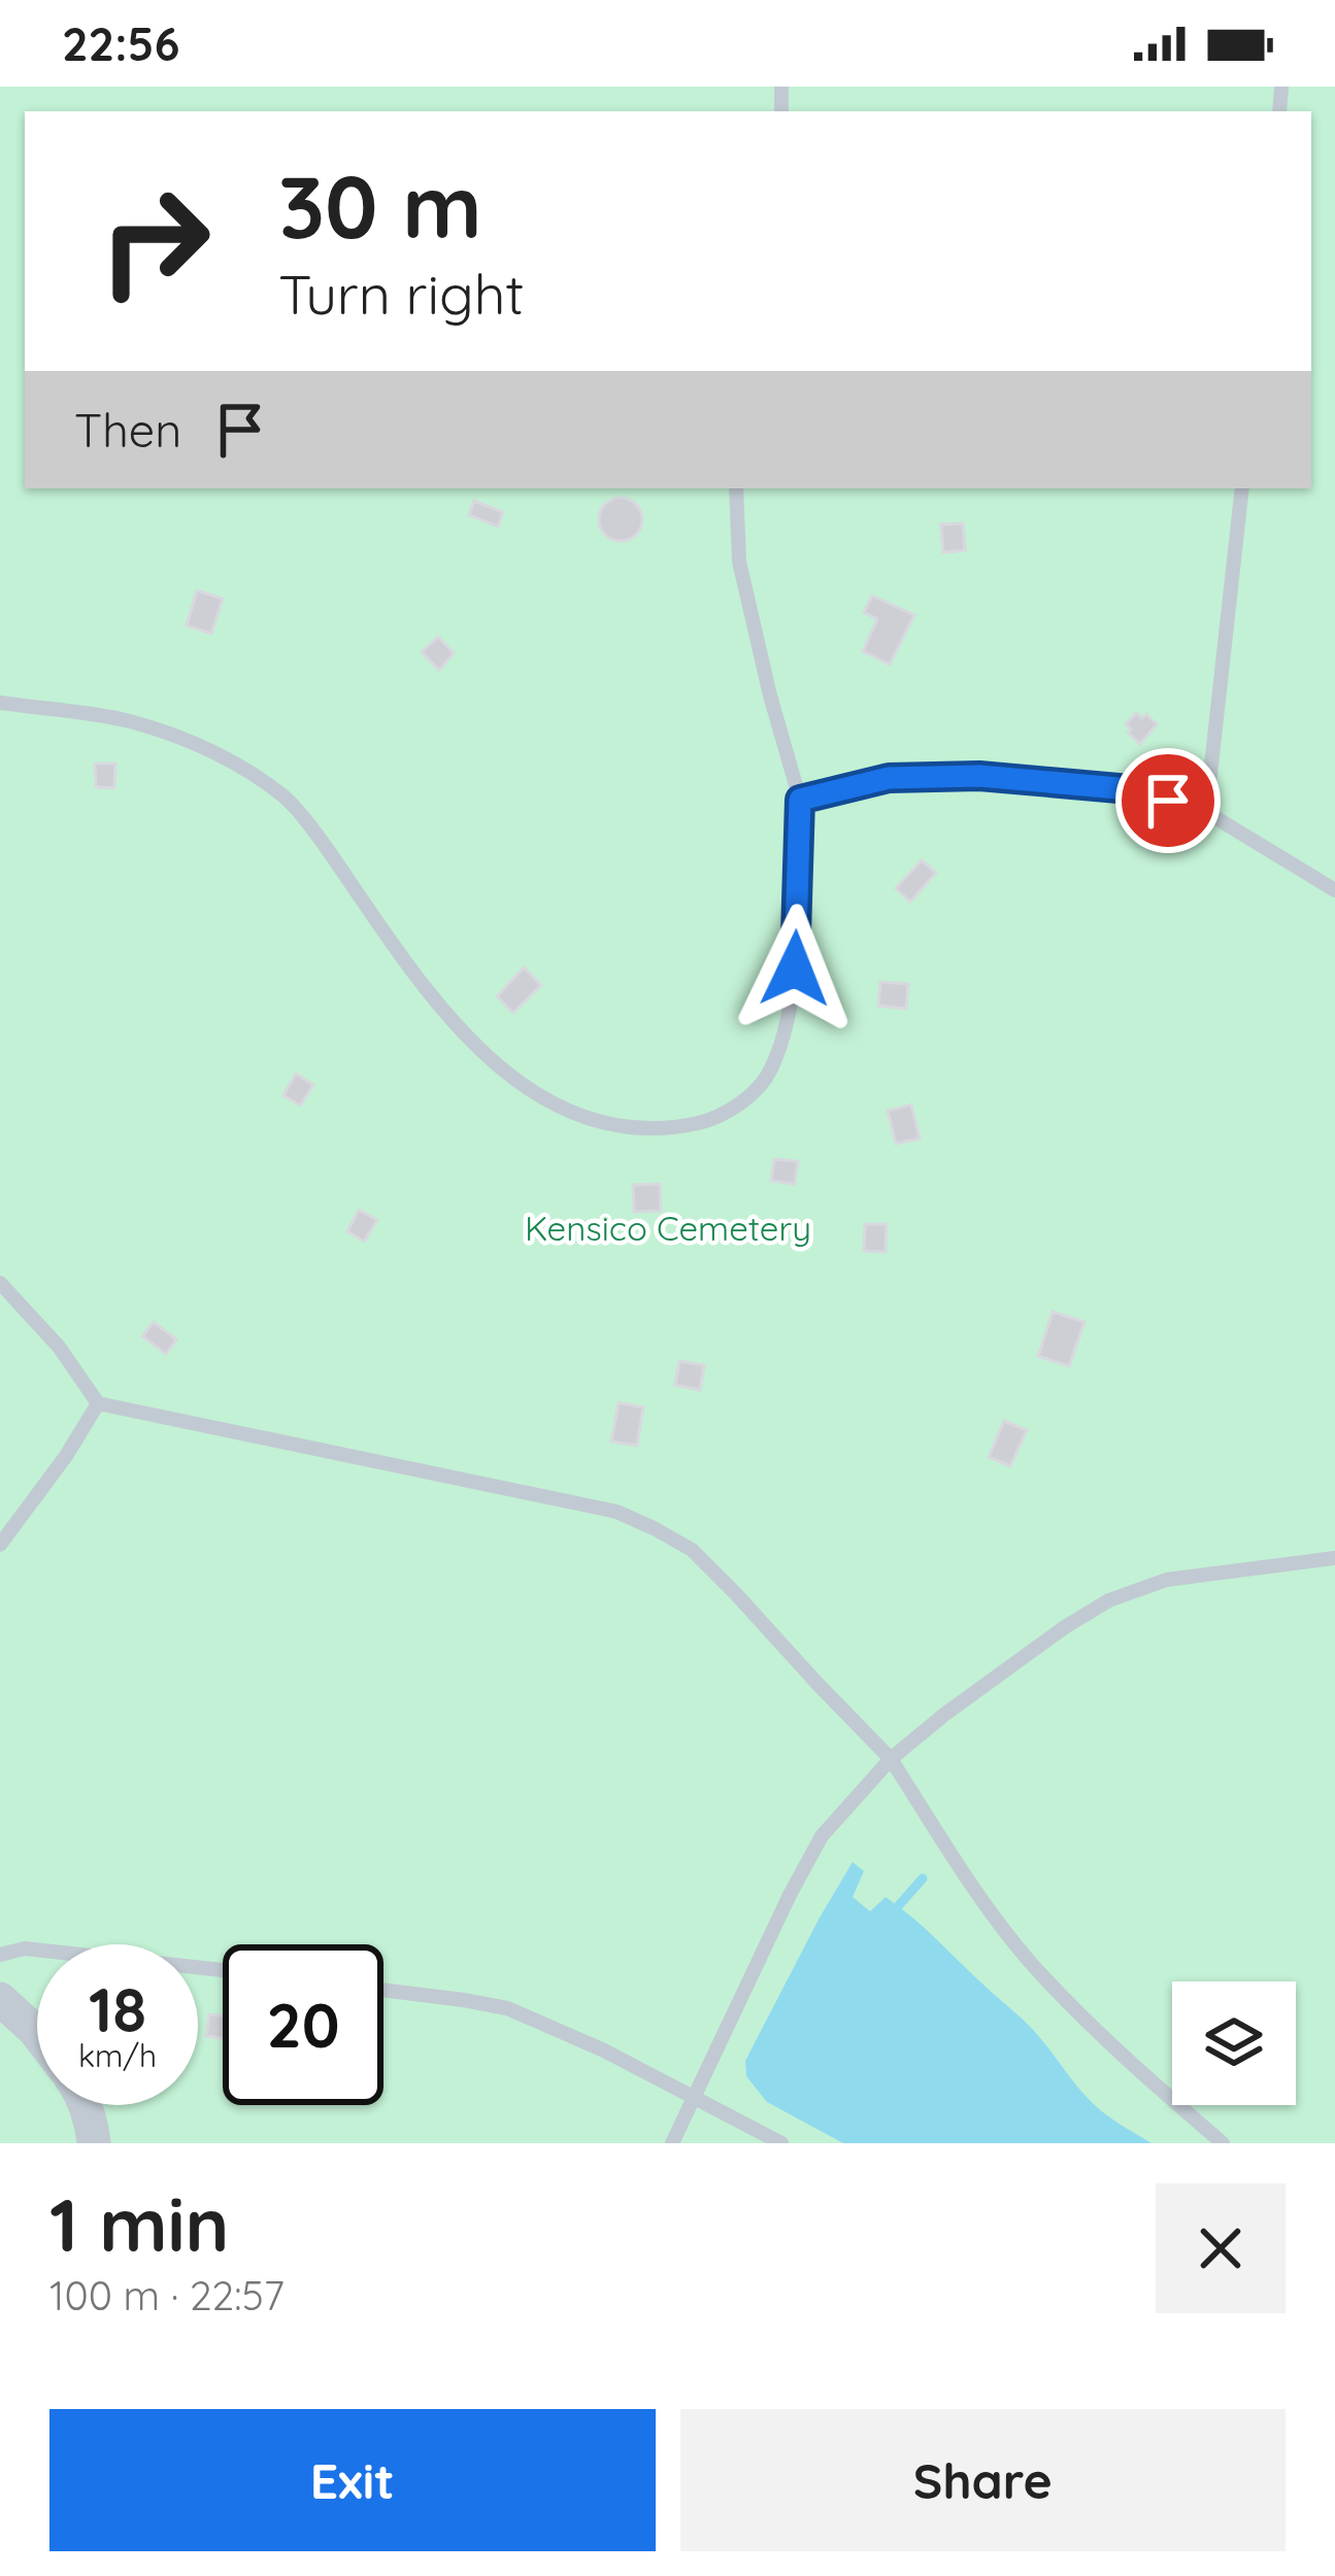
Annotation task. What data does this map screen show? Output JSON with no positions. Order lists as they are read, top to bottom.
{
  "parks": ["Kensico Cemetery"],
  "page": {
    "status": "22:56",
    "turn": ["30 m", "Turn right"],
    "then": "Then",
    "speed": "18 km/h",
    "limit": "20",
    "heading": ["1 min", "100 m · 22:57"],
    "buttons": ["Exit", "Share"]
  }
}
